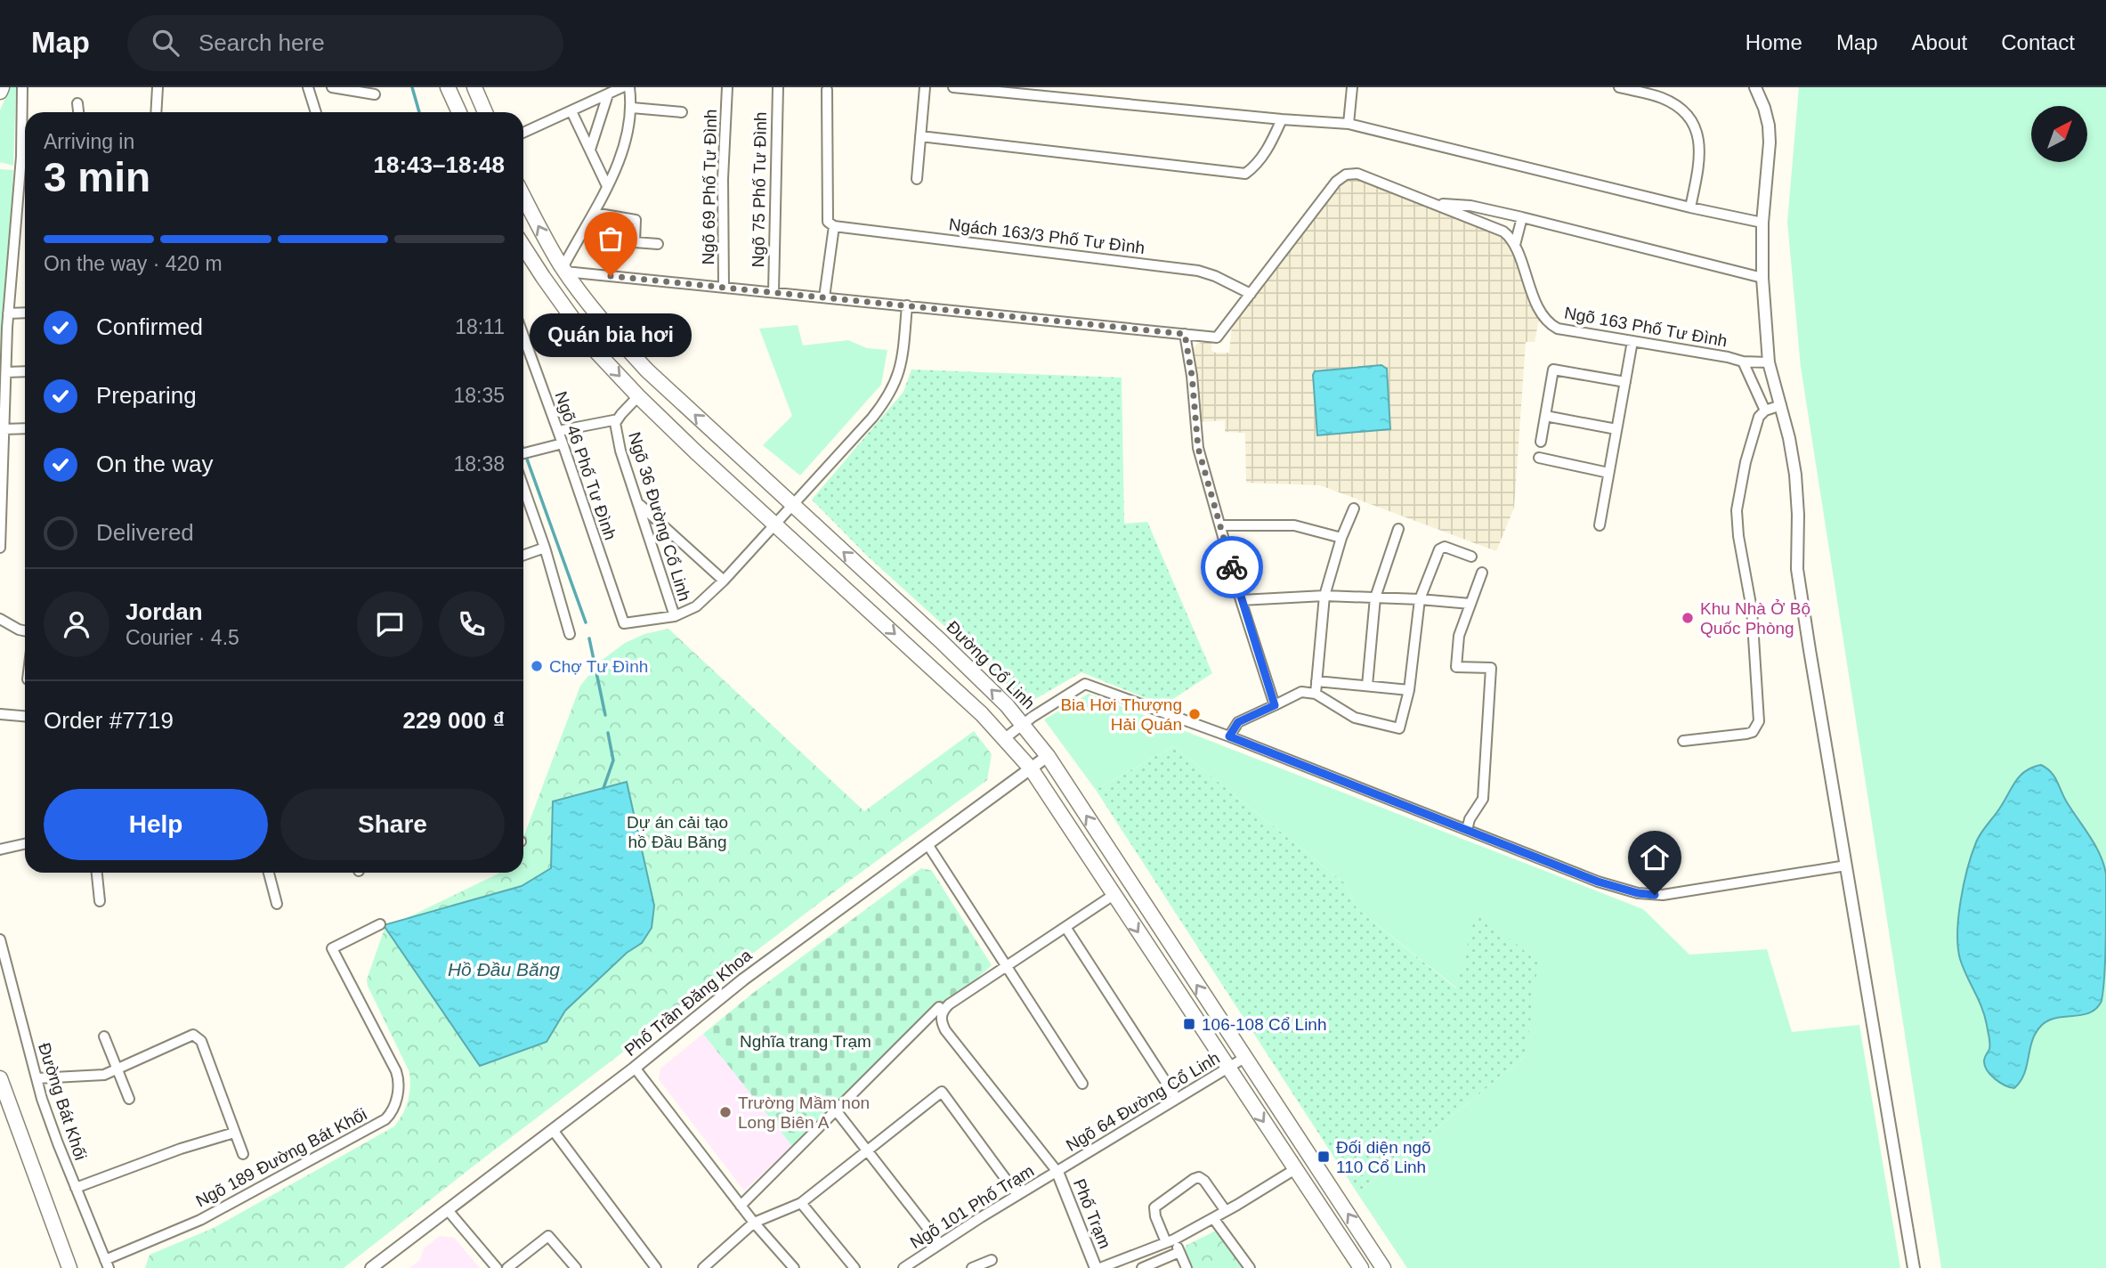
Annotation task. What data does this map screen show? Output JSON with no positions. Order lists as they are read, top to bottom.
{
  "streets": {
    "main road": ["Đường Cổ Linh"],
    "street": [
      "Ngõ 69 Phố Tư Đình",
      "Ngõ 75 Phố Tư Đình",
      "Ngách 163/3 Phố Tư Đình",
      "Ngõ 163 Phố Tư Đình",
      "Ngõ 46 Phố Tư Đình",
      "Ngõ 36 Đường Cổ Linh",
      "Phố Trần Đăng Khoa",
      "Đường Bát Khối",
      "Ngõ 64 Đường Cổ Linh",
      "Ngõ 189 Đường Bát Khối",
      "Ngõ 101 Phố Trạm",
      "Phố Trạm"
    ]
  },
  "crossings": [
    ["Ngõ 46 Phố Tư Đình", "Ngõ 36 Đường Cổ Linh"],
    ["Đường Cổ Linh", "Phố Trần Đăng Khoa"],
    ["Đường Cổ Linh", "Ngõ 64 Đường Cổ Linh"],
    ["Đường Bát Khối", "Ngõ 189 Đường Bát Khối"],
    ["Ngõ 64 Đường Cổ Linh", "Ngõ 101 Phố Trạm"],
    ["Ngõ 64 Đường Cổ Linh", "Phố Trạm"],
    ["Ngõ 101 Phố Trạm", "Phố Trạm"]
  ],
  "water": ["Hồ Đầu Băng"],
  "parks": ["Dự án cải tạo hồ Đầu Băng", "Nghĩa trang Trạm"],
  "places": {
    "other": [
      "Quán bia hơi",
      "Khu Nhà Ở Bộ Quốc Phòng",
      "Chợ Tư Đình",
      "Bia Hơi Thượng Hải Quán",
      "Trường Mầm non Long Biên A"
    ],
    "transit": ["106-108 Cổ Linh", "Đối diện ngõ 110 Cổ Linh"]
  },
  "north": "top right",
  "page": {
    "header": "Map",
    "search": "Search here",
    "nav": [
      "Home",
      "Map",
      "About",
      "Contact"
    ],
    "heading": ["3 min", "Arriving in", "18:43–18:48"],
    "panel": [
      "Jordan",
      "Courier · 4.5",
      "Order #7719",
      "229 000 ₫"
    ],
    "bar": "On the way · 420 m",
    "list": [
      ["Confirmed", "18:11"],
      ["Preparing", "18:35"],
      ["On the way", "18:38"],
      "Delivered"
    ],
    "bubble": "Quán bia hơi",
    "buttons": ["Help", "Share"]
  }
}
